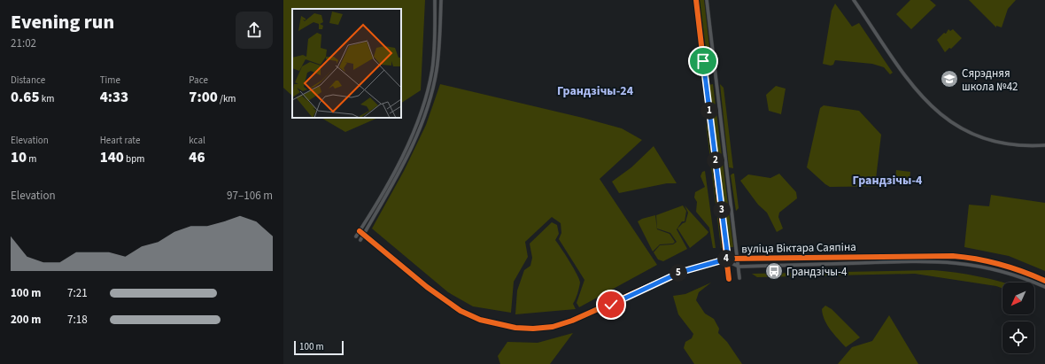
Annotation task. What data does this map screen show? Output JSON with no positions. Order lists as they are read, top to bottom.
{
  "streets": {
    "street": ["вуліца Віктара Саяпіна"]
  },
  "districts": ["Грандзічы-24", "Грандзічы-4"],
  "places": {
    "school or university": ["Сярэдняя школа №42"],
    "bus stop": ["Грандзічы-4"]
  },
  "scale_bar": "100 m",
  "north": "bottom left",
  "page": {
    "heading": ["Evening run", "21:02"],
    "stats": [
      ["Distance", "0.65 km"],
      ["Time", "4:33"],
      ["Pace", "7:00 /km"],
      ["Elevation", "10 m"],
      ["Heart rate", "140 bpm"],
      ["kcal", "46"]
    ],
    "pins": [
      "1",
      "2",
      "3",
      "4",
      "5"
    ],
    "chart": ["Elevation", "97–106 m"],
    "list": [
      {
        "name": "100 m",
        "note": "7:21"
      },
      {
        "name": "200 m",
        "note": "7:18"
      }
    ],
    "scale": "100 m"
  }
}
